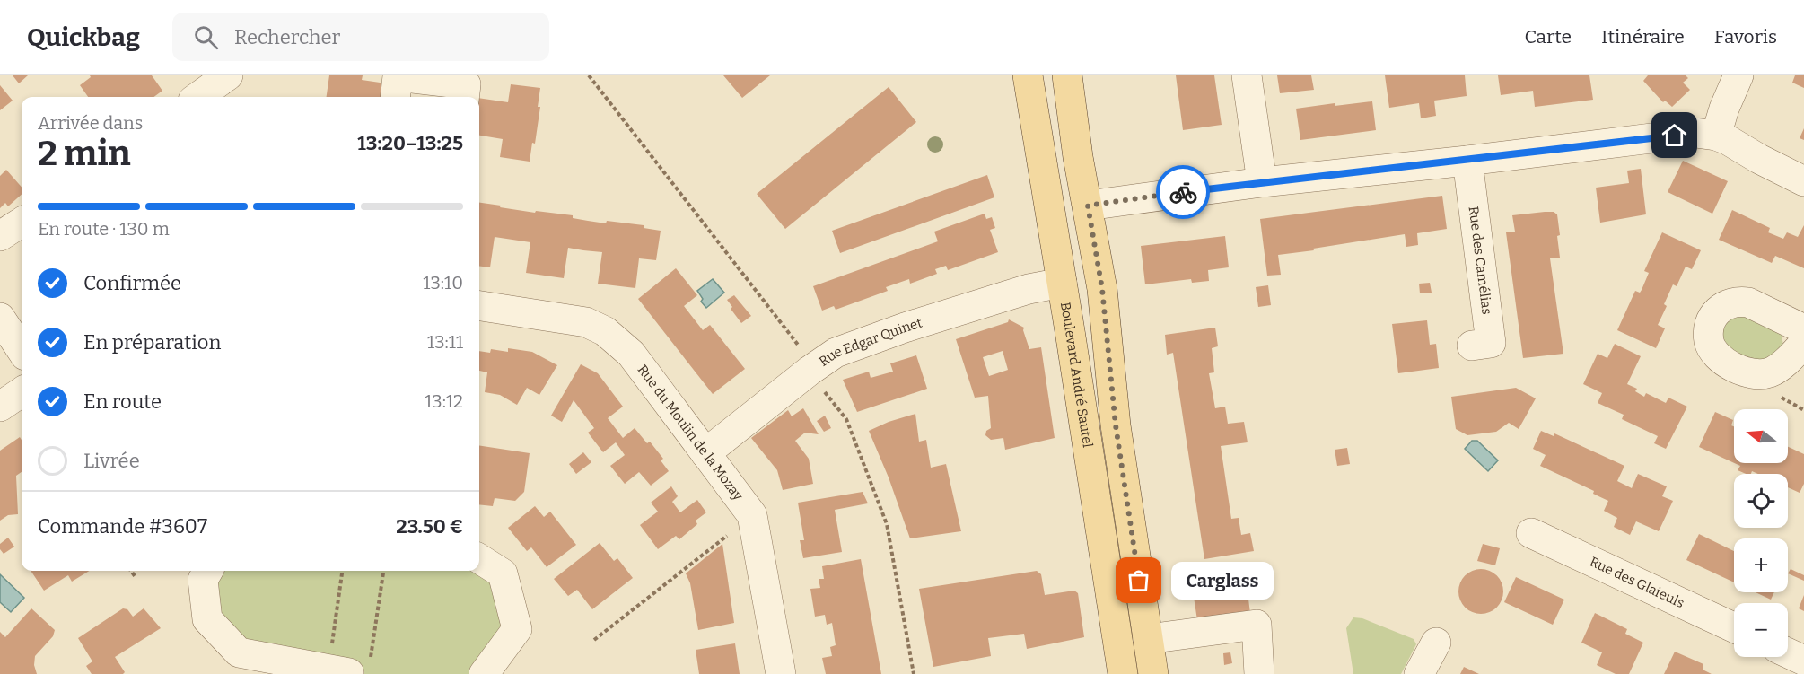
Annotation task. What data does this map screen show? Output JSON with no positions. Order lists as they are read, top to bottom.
{
  "streets": {
    "main road": ["Boulevard André Sautel"],
    "street": [
      "Rue des Camélias",
      "Rue Edgar Quinet",
      "Rue du Moulin de la Mozay",
      "Rue des Glaieuls"
    ]
  },
  "crossings": [
    ["Rue Edgar Quinet", "Boulevard André Sautel"],
    ["Rue Edgar Quinet", "Rue du Moulin de la Mozay"]
  ],
  "places": ["Carglass"],
  "north": "left",
  "page": {
    "header": "Quickbag",
    "search": "Rechercher",
    "nav": ["Carte", "Itinéraire", "Favoris"],
    "heading": ["2 min", "Arrivée dans", "13:20–13:25"],
    "panel": ["Commande #3607", "23.50 €"],
    "bar": "En route · 130 m",
    "list": [
      ["Confirmée", "13:10"],
      ["En préparation", "13:11"],
      ["En route", "13:12"],
      "Livrée"
    ],
    "map_buttons": ["+", "−"],
    "bubble": "Carglass"
  }
}
